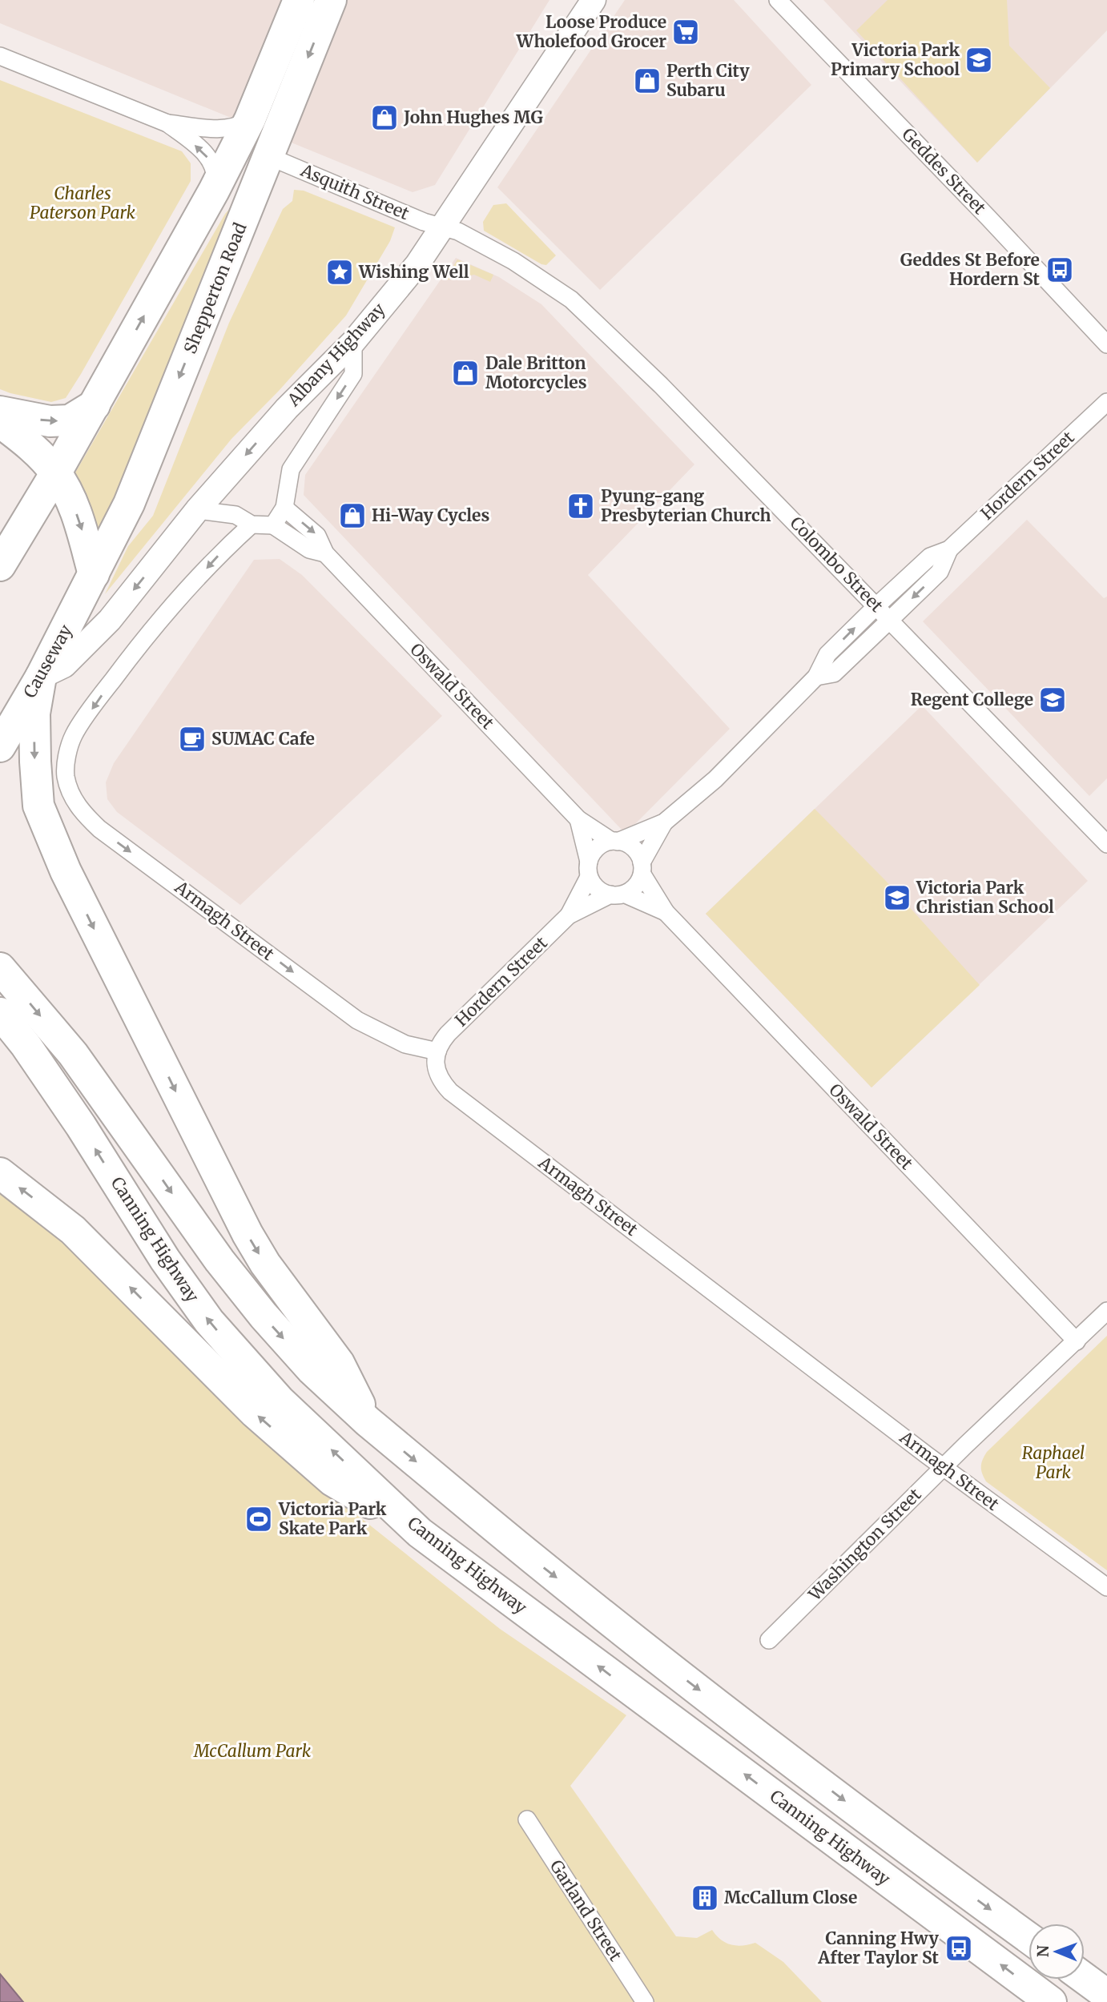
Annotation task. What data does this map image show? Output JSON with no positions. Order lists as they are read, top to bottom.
{
  "streets": {
    "highway": ["Shepperton Road", "Causeway", "Canning Highway"],
    "main road": ["Albany Highway"],
    "street": [
      "Geddes Street",
      "Asquith Street",
      "Hordern Street",
      "Colombo Street",
      "Oswald Street",
      "Armagh Street",
      "Washington Street",
      "Garland Street"
    ]
  },
  "crossings": [
    ["Asquith Street", "Shepperton Road"],
    ["Asquith Street", "Albany Highway"],
    ["Asquith Street", "Colombo Street"],
    ["Shepperton Road", "Causeway"],
    ["Albany Highway", "Colombo Street"],
    ["Albany Highway", "Causeway"],
    ["Hordern Street", "Colombo Street"],
    ["Hordern Street", "Oswald Street"],
    ["Hordern Street", "Armagh Street"],
    ["Oswald Street", "Washington Street"],
    ["Armagh Street", "Washington Street"]
  ],
  "one_way": ["Albany Highway"],
  "parks": ["Charles Paterson Park", "Raphael Park", "McCallum Park"],
  "places": {
    "supermarket": ["Loose Produce Wholefood Grocer"],
    "school or university": ["Victoria Park Primary School", "Regent College", "Victoria Park Christian School"],
    "shop": [
      "Perth City Subaru",
      "John Hughes MG",
      "Dale Britton Motorcycles",
      "Hi-Way Cycles"
    ],
    "bus stop": ["Geddes St Before Hordern St", "Canning Hwy After Taylor St"],
    "place": ["Wishing Well"],
    "church": ["Pyung-gang Presbyterian Church"],
    "cafe": ["SUMAC Cafe"],
    "sports": ["Victoria Park Skate Park"],
    "building": ["McCallum Close"]
  },
  "north": "left"
}
